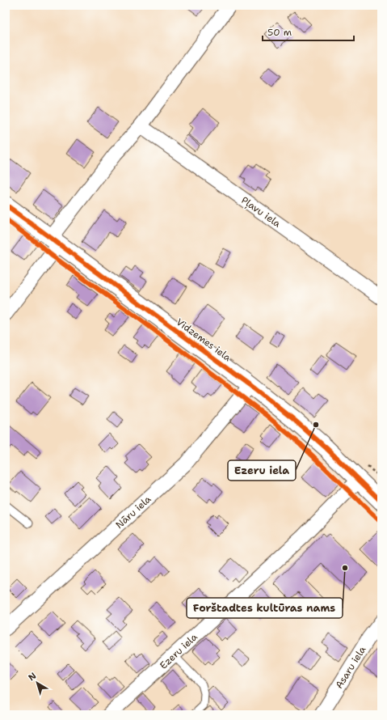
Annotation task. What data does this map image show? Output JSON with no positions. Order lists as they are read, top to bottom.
{
  "streets": {
    "street": [
      "Pļavu iela",
      "Vidzemes iela",
      "Nāru iela",
      "Ezeru iela",
      "Asaru iela"
    ]
  },
  "crossings": [
    ["Vidzemes iela", "Nāru iela"],
    ["Vidzemes iela", "Ezeru iela"]
  ],
  "places": ["Ezeru iela", "Forštadtes kultūras nams"],
  "scale_bar": "50 m",
  "north": "top left"
}
